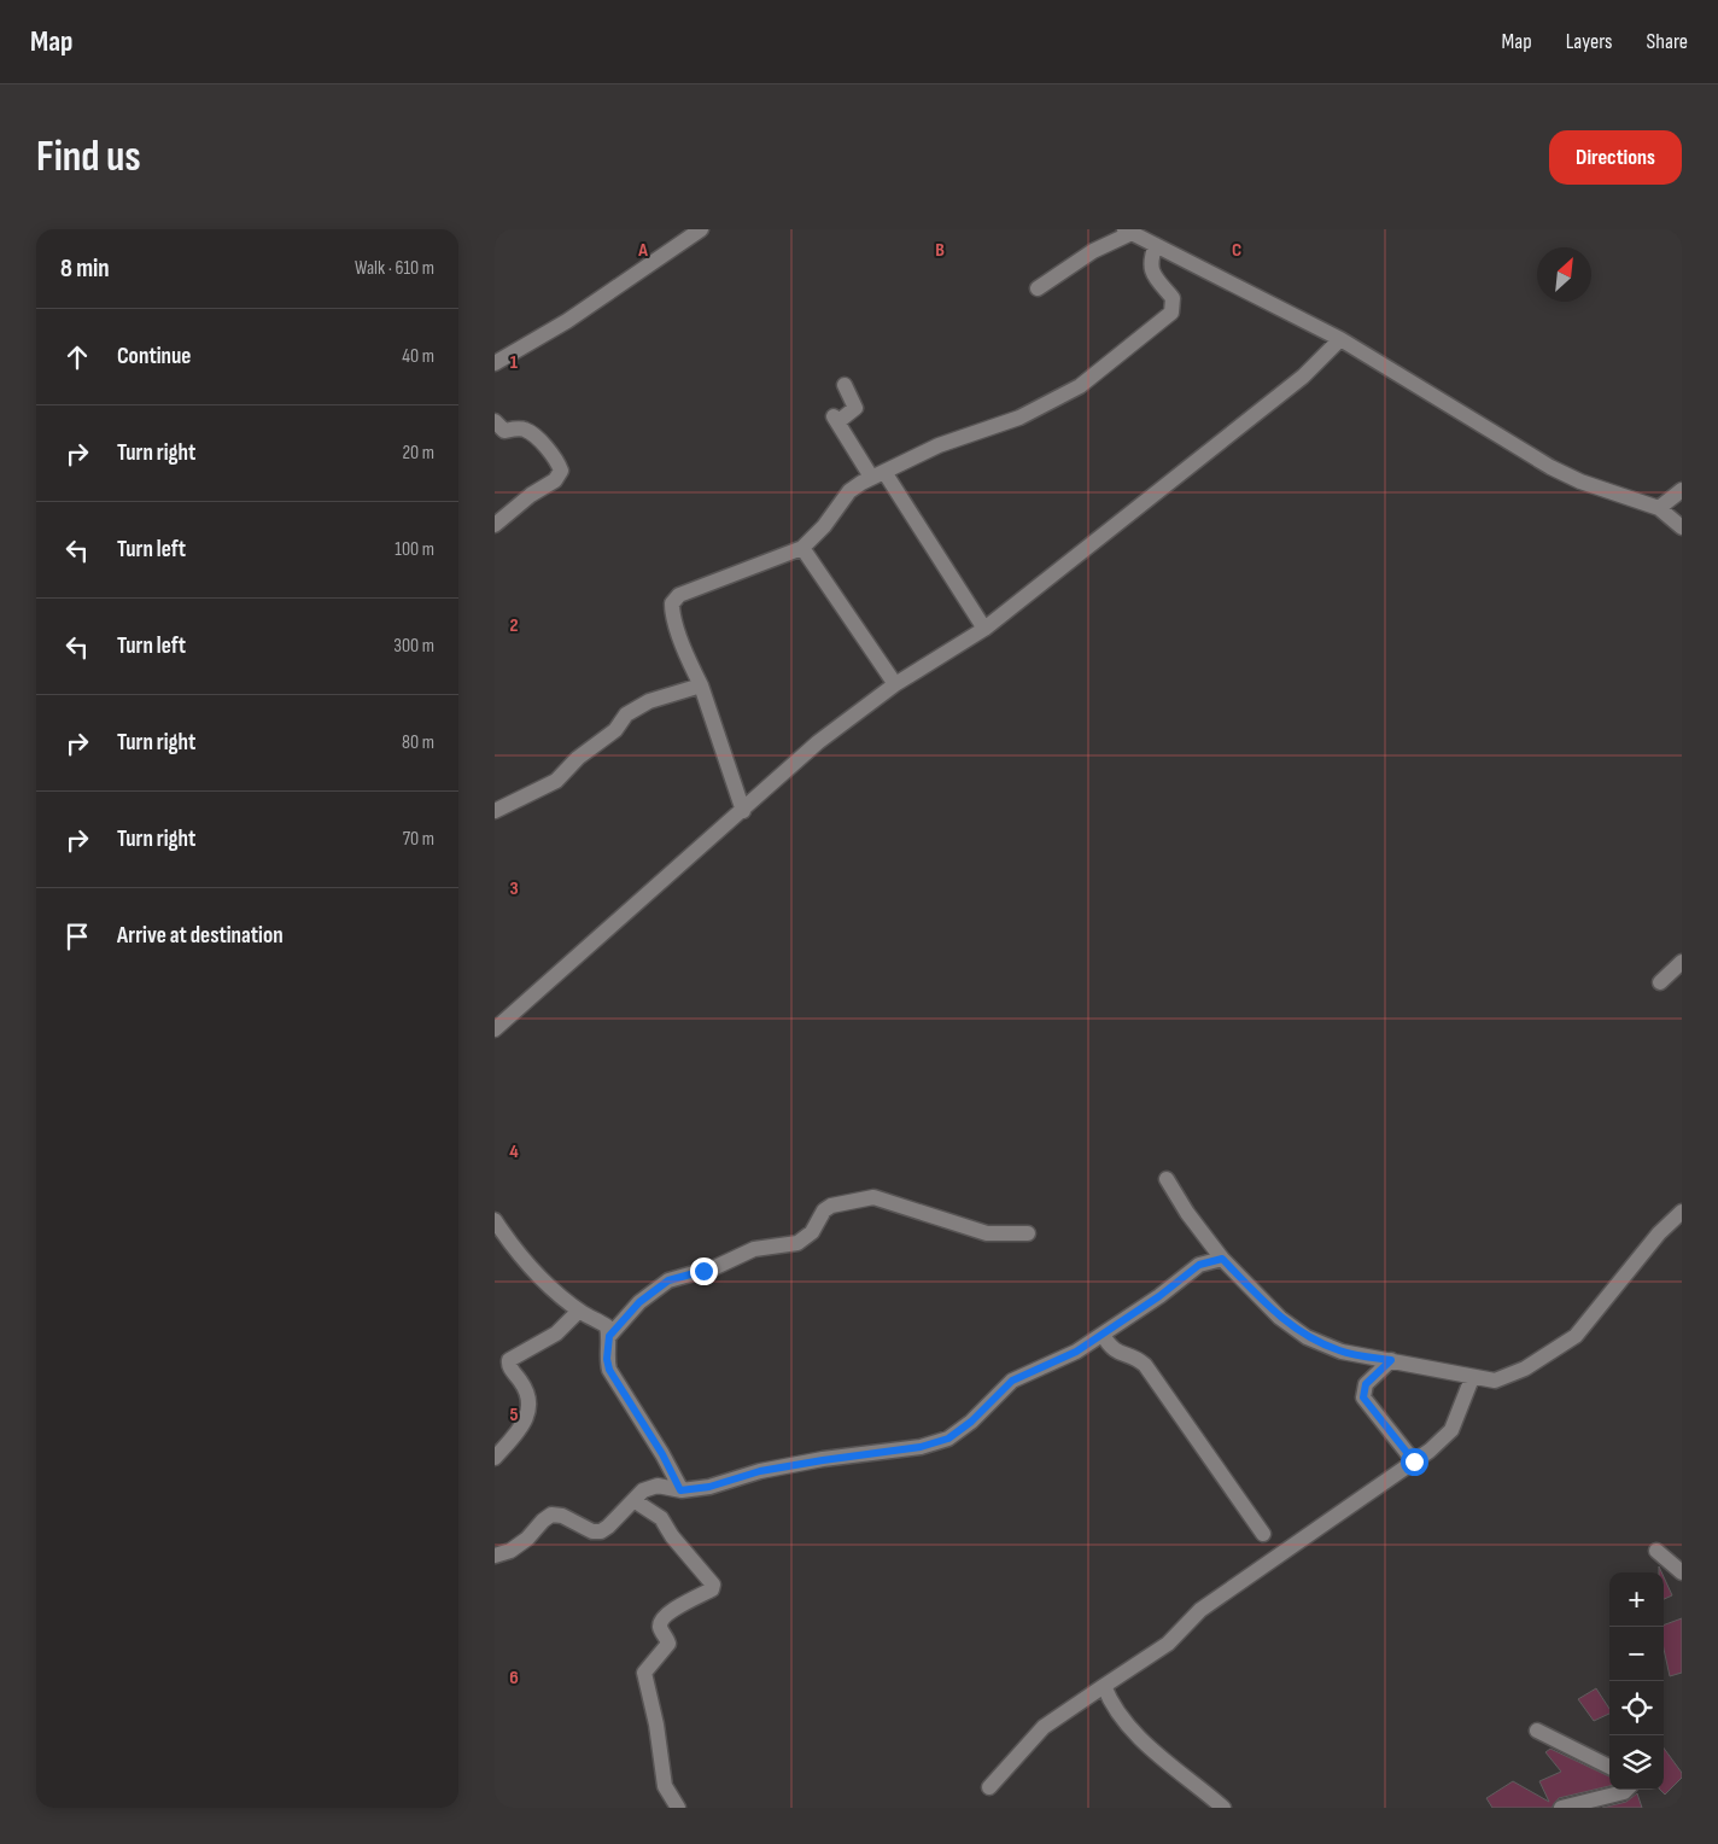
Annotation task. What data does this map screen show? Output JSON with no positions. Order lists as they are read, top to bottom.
{
  "north": "top right",
  "page": {
    "header": "Map",
    "nav": ["Map", "Layers", "Share"],
    "buttons": "Directions",
    "title": "Find us",
    "heading": ["8 min", "Walk · 610 m"],
    "list": [
      ["Continue", "40 m"],
      ["Turn right", "20 m"],
      ["Turn left", "100 m"],
      ["Turn left", "300 m"],
      ["Turn right", "80 m"],
      ["Turn right", "70 m"],
      "Arrive at destination"
    ],
    "map_buttons": ["+", "−"]
  },
  "grid": {
    "columns": ["A", "B", "C"],
    "rows": [
      "1",
      "2",
      "3",
      "4",
      "5",
      "6"
    ]
  }
}
